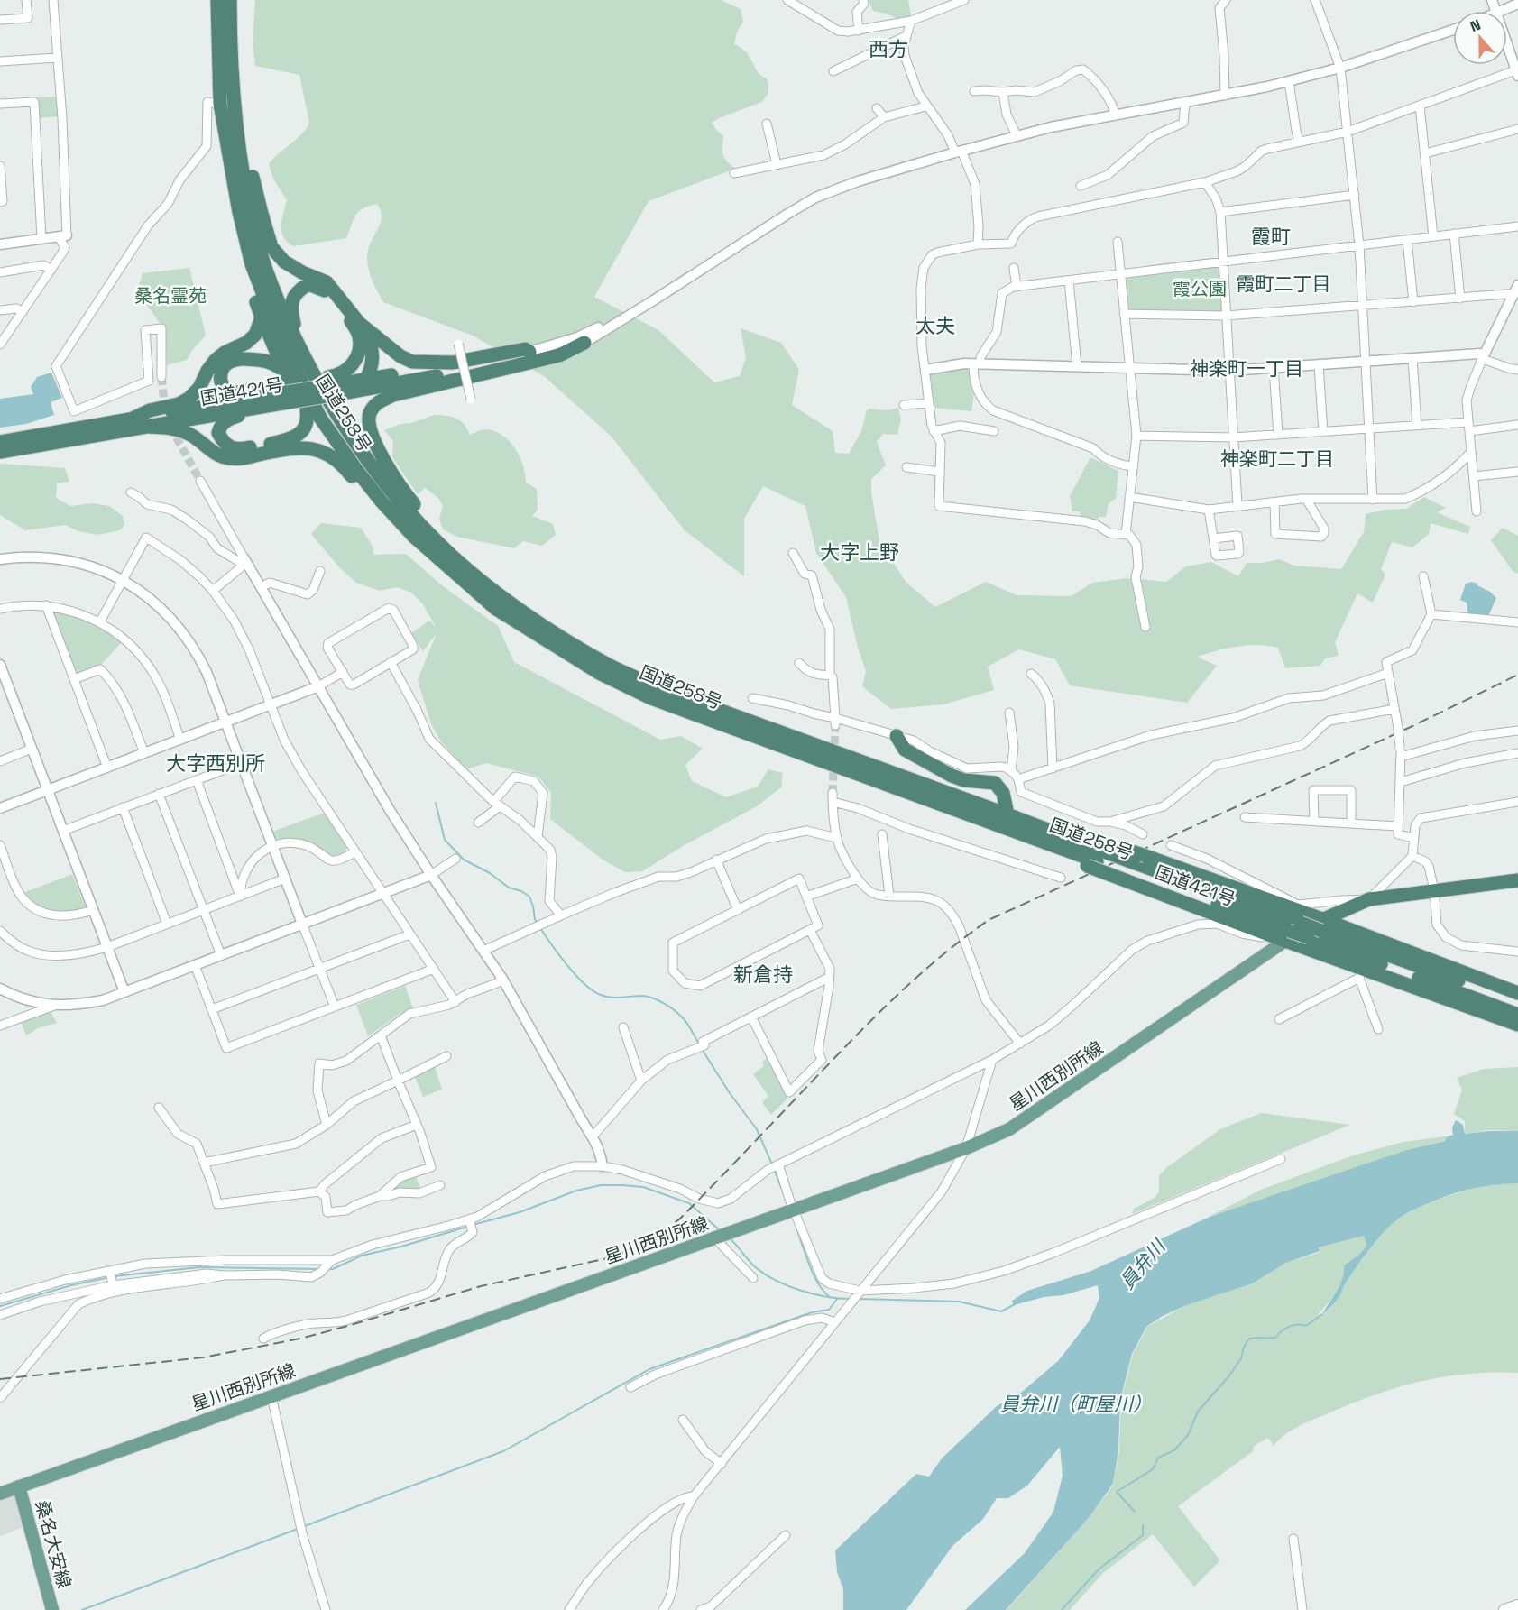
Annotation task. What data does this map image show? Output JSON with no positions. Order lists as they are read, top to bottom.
{
  "streets": {
    "highway": ["国道421号", "国道258号"],
    "main road": ["星川西別所線", "桑名大安線"]
  },
  "crossings": [
    ["国道421号", "国道258号"],
    ["国道258号", "星川西別所線"],
    ["星川西別所線", "桑名大安線"]
  ],
  "districts": [
    "西方",
    "霞町",
    "霞町二丁目",
    "太夫",
    "神楽町一丁目",
    "神楽町二丁目",
    "大字上野",
    "大字西別所",
    "新倉持"
  ],
  "water": ["員弁川", "員弁川（町屋川）"],
  "parks": ["霞公園", "桑名霊苑"],
  "north": "top"
}
